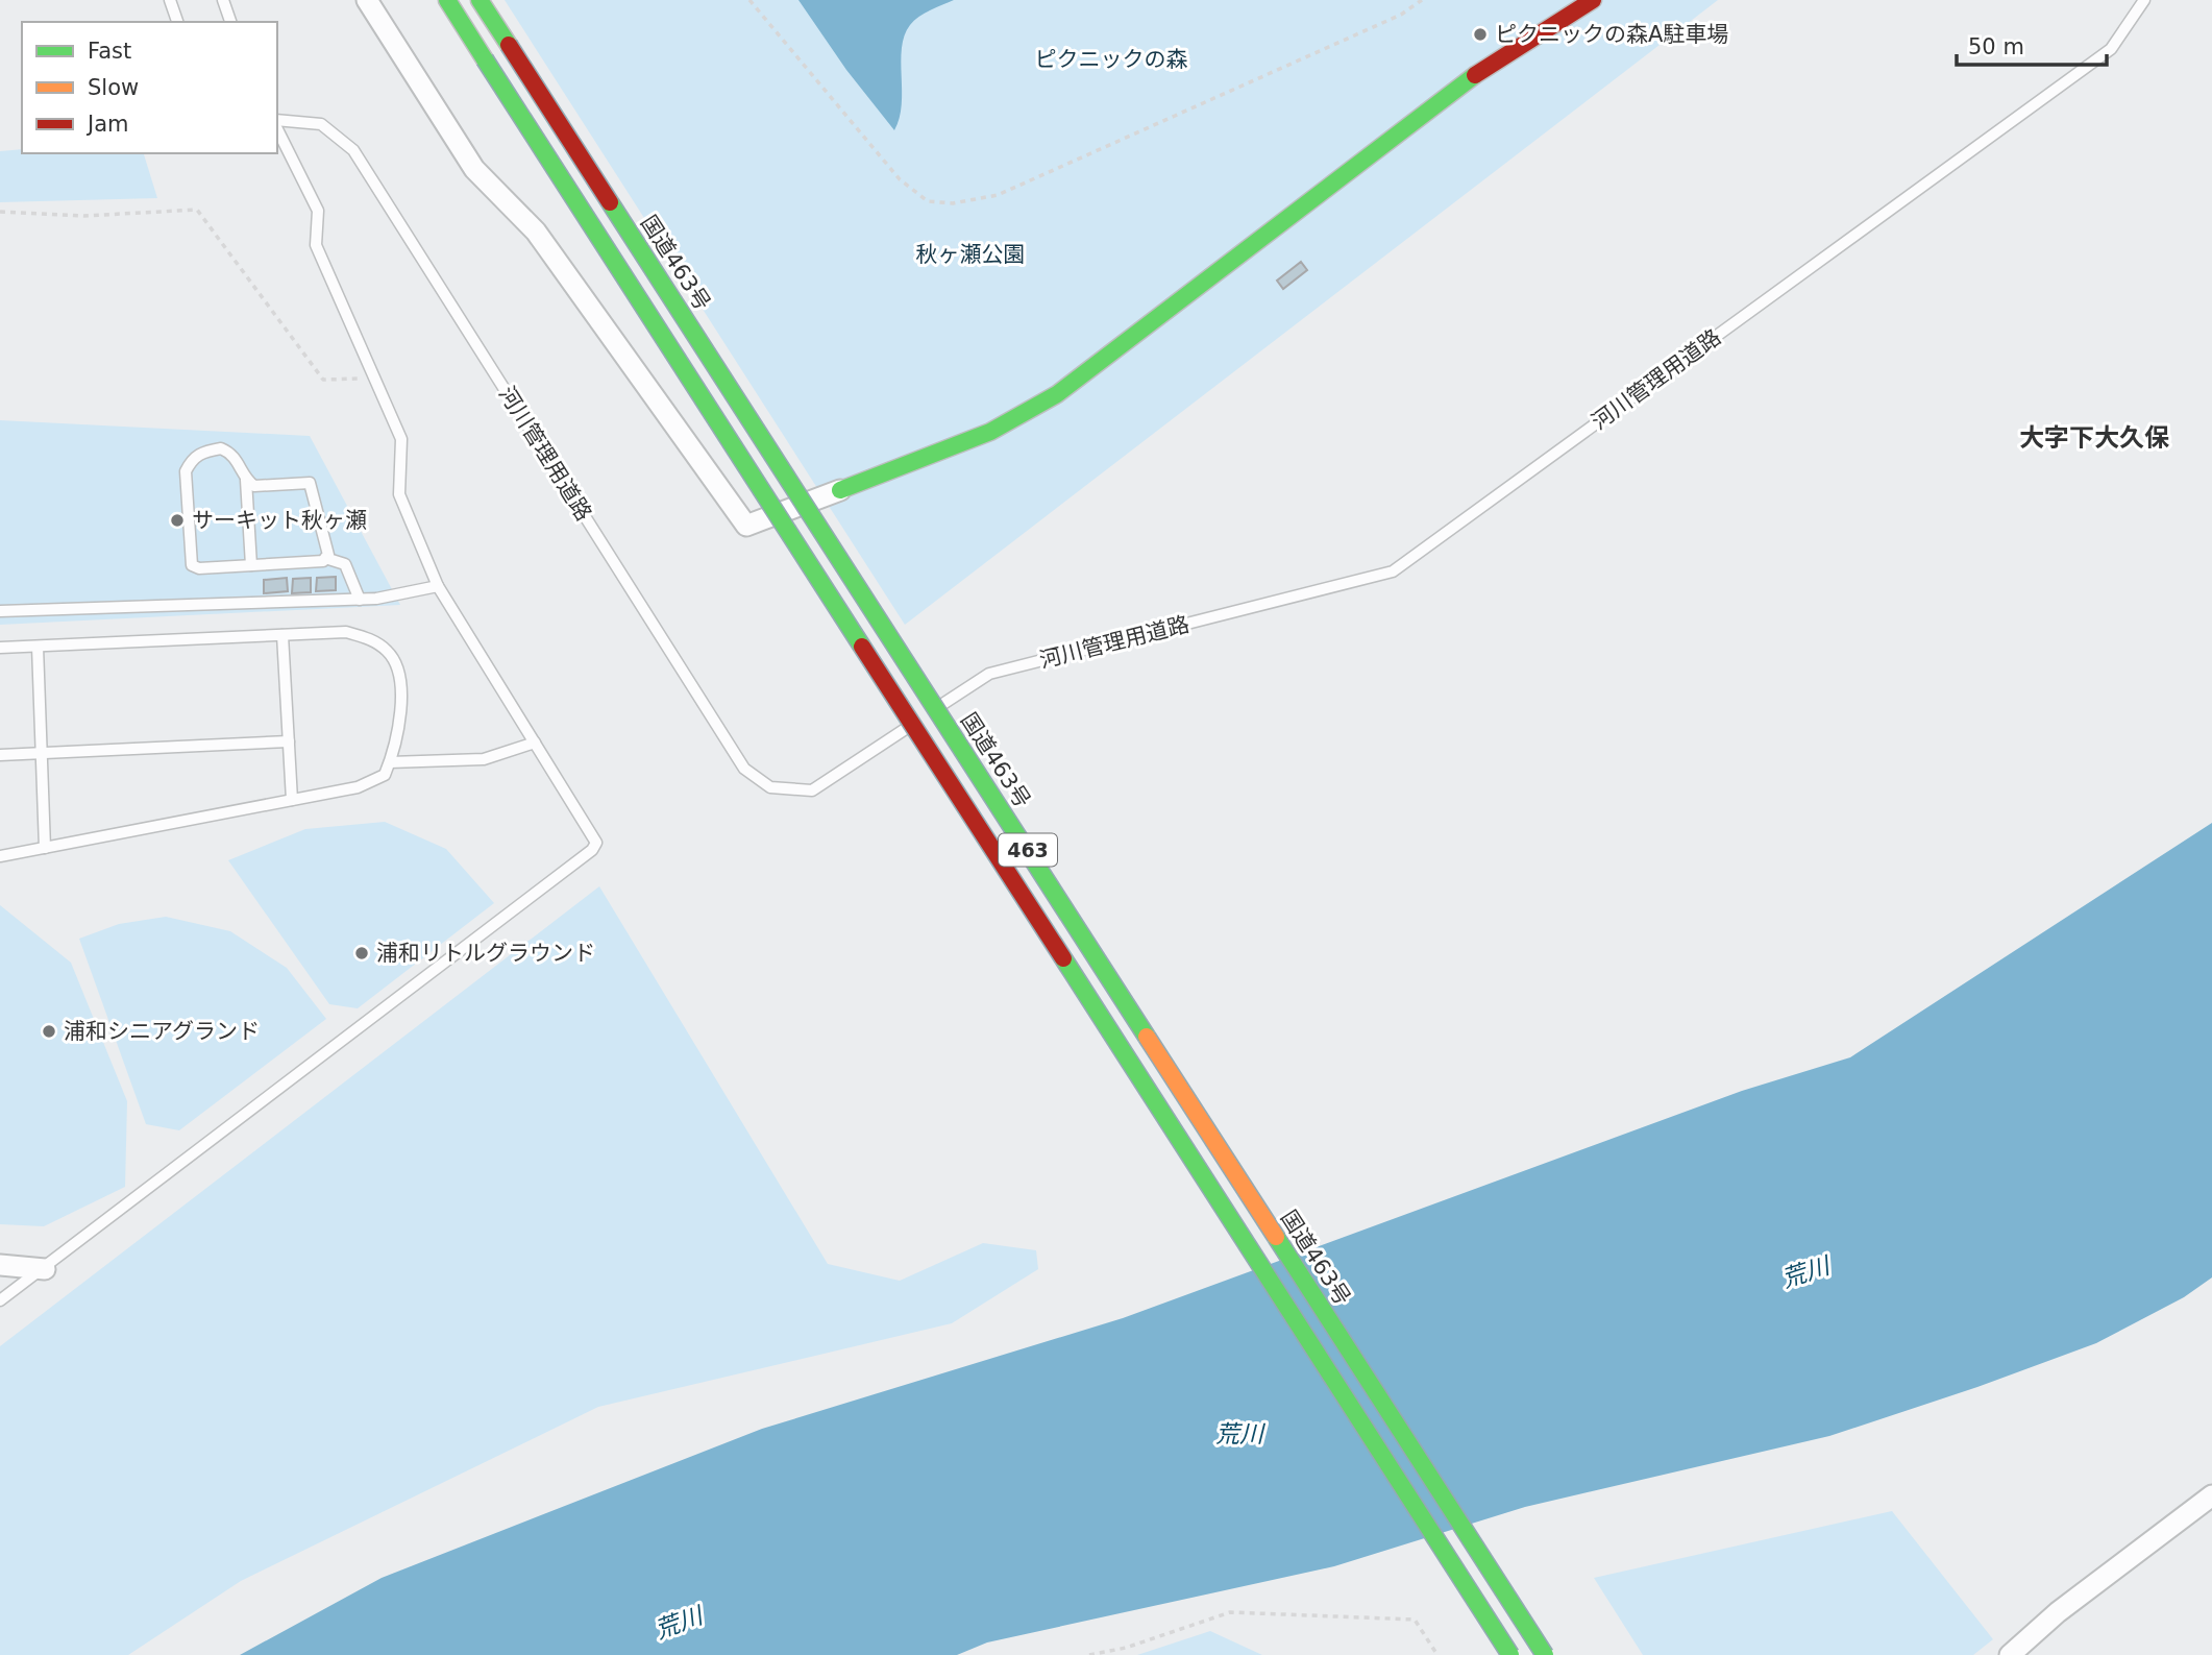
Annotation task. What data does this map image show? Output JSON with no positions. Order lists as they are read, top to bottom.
{
  "streets": {
    "main road": ["国道463号", "463"],
    "lane": ["河川管理用道路"]
  },
  "districts": ["大字下大久保"],
  "water": ["荒川"],
  "parks": ["ピクニックの森", "秋ヶ瀬公園"],
  "places": [
    "ピクニックの森A駐車場",
    "サーキット秋ヶ瀬",
    "浦和リトルグラウンド",
    "浦和シニアグランド"
  ],
  "legend": ["Fast", "Slow", "Jam"],
  "scale_bar": "50 m"
}
